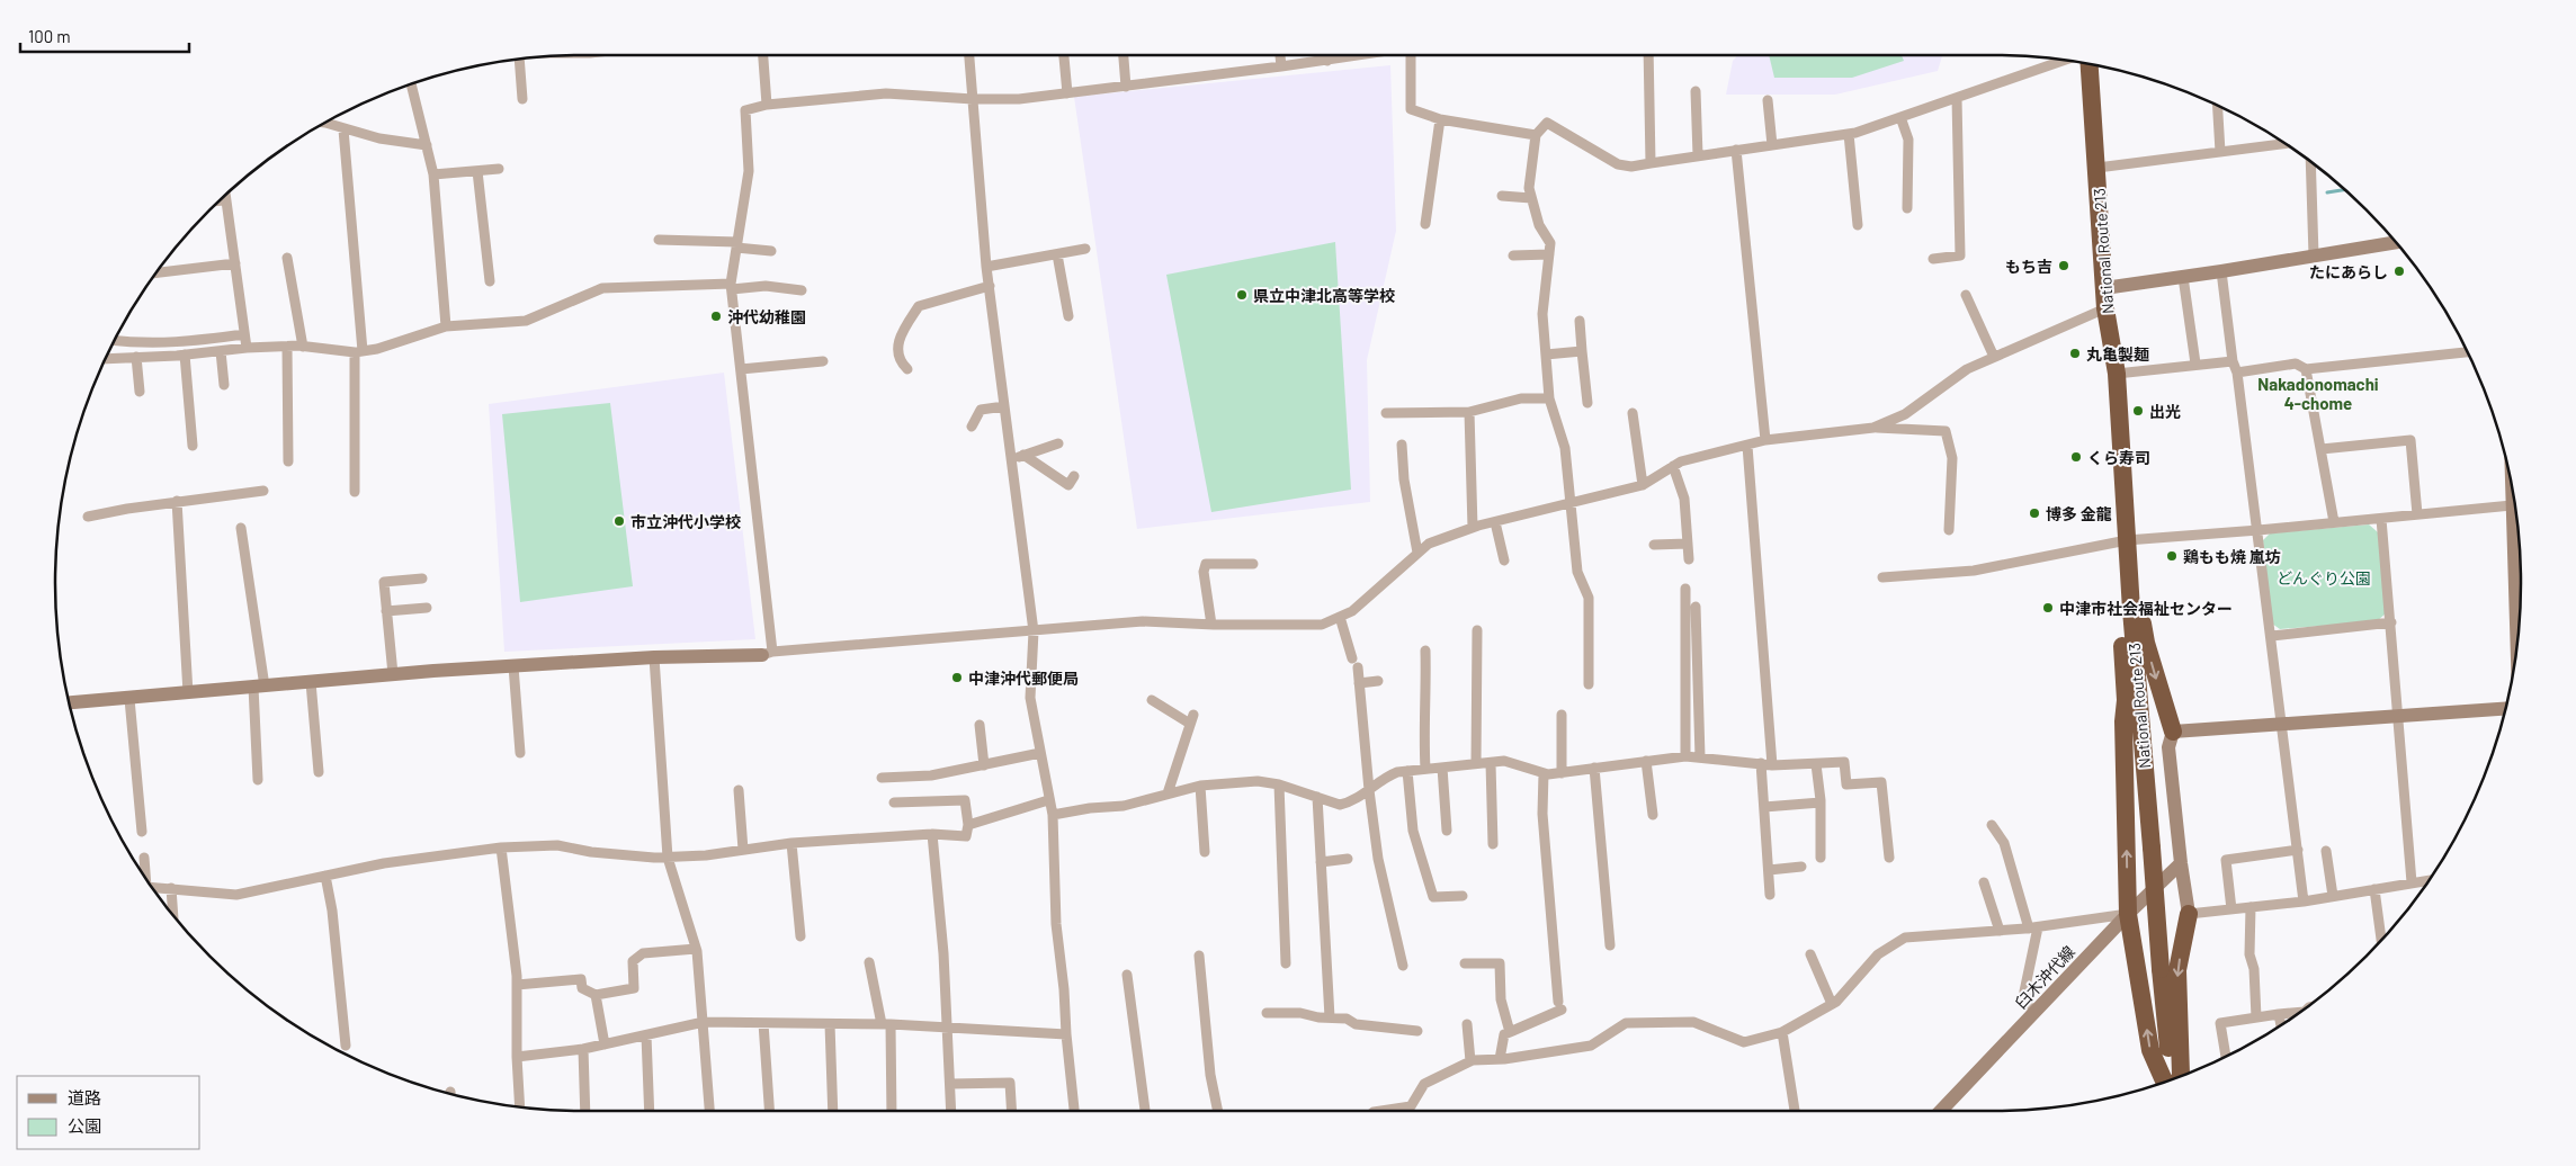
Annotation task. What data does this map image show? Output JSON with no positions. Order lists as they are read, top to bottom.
{
  "streets": {
    "highway": ["National Route 213"],
    "street": ["臼木沖代線"]
  },
  "districts": ["Nakadonomachi 4-chome"],
  "parks": ["どんぐり公園"],
  "places": [
    "もち吉",
    "たにあらし",
    "県立中津北高等学校",
    "沖代幼稚園",
    "丸亀製麺",
    "出光",
    "くら寿司",
    "博多 金龍",
    "市立沖代小学校",
    "鶏もも焼 嵐坊",
    "中津市社会福祉センター",
    "中津沖代郵便局"
  ],
  "legend": ["道路", "公園"],
  "scale_bar": "100 m"
}
